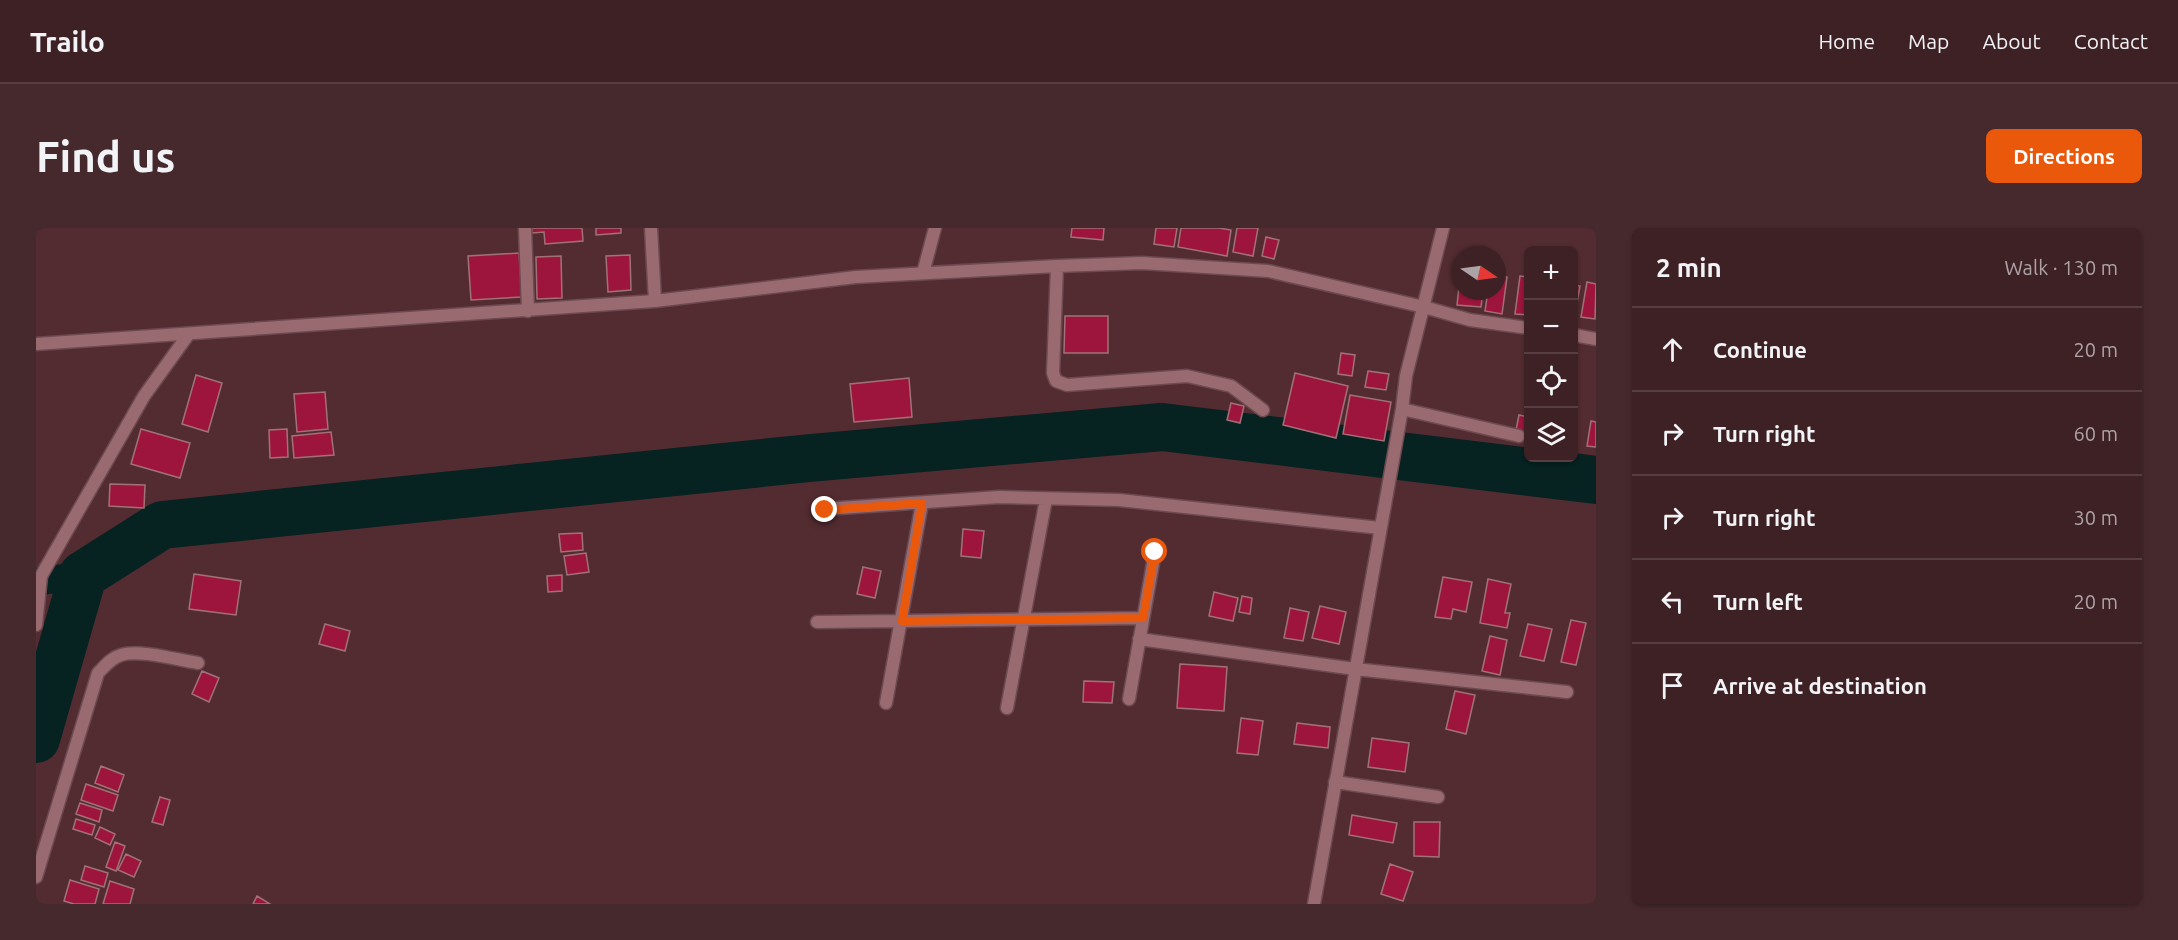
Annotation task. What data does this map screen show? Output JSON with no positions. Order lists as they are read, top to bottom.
{
  "north": "right",
  "page": {
    "header": "Trailo",
    "nav": [
      "Home",
      "Map",
      "About",
      "Contact"
    ],
    "buttons": "Directions",
    "title": "Find us",
    "heading": ["2 min", "Walk · 130 m"],
    "map_buttons": ["+", "−"],
    "list": [
      ["Continue", "20 m"],
      ["Turn right", "60 m"],
      ["Turn right", "30 m"],
      ["Turn left", "20 m"],
      "Arrive at destination"
    ]
  }
}
